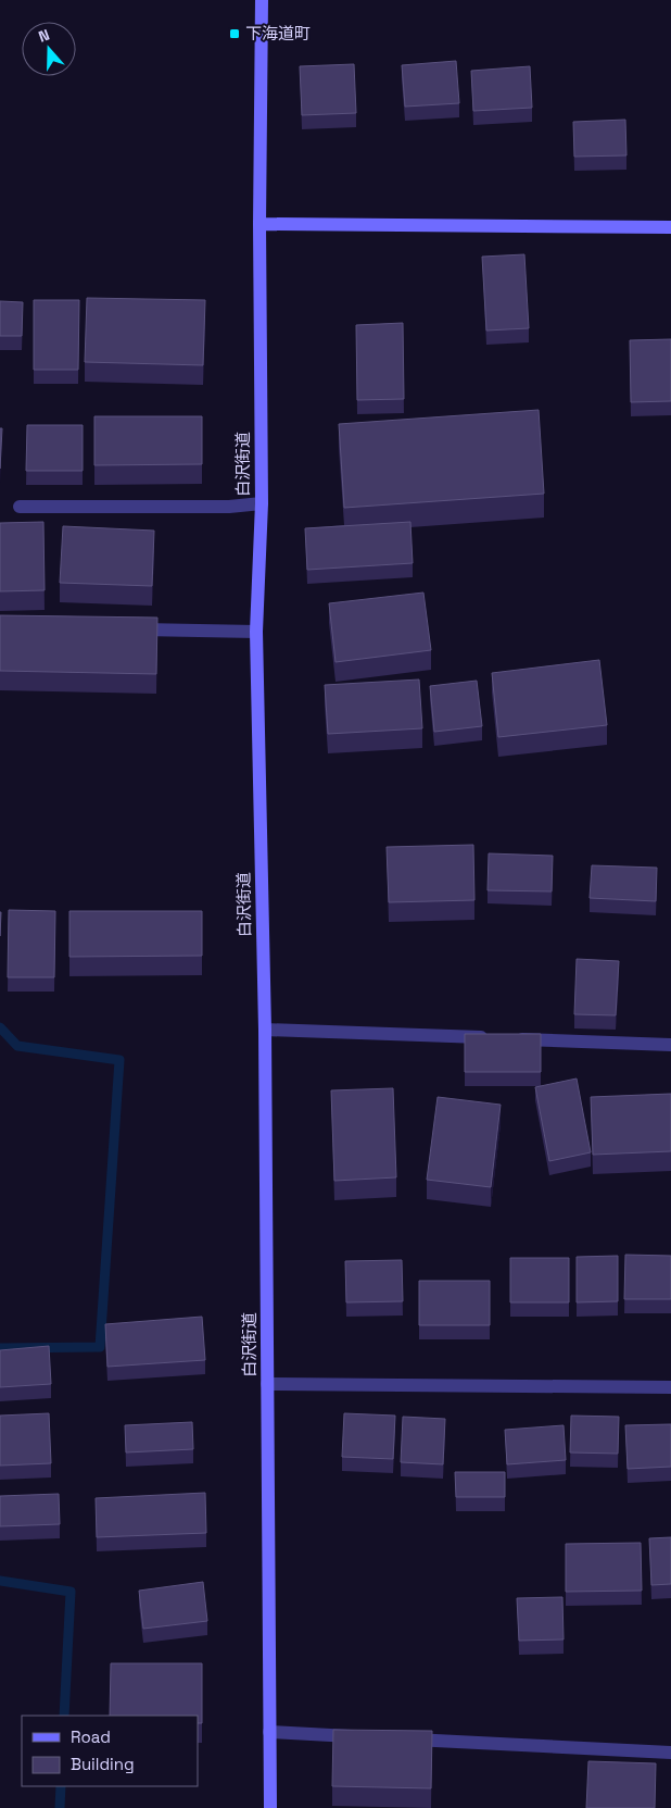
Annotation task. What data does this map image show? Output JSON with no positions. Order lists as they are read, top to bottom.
{
  "streets": {
    "main road": ["白沢街道"]
  },
  "places": {
    "transit": ["下海道町"]
  },
  "legend": ["Road", "Building"],
  "north": "top"
}
